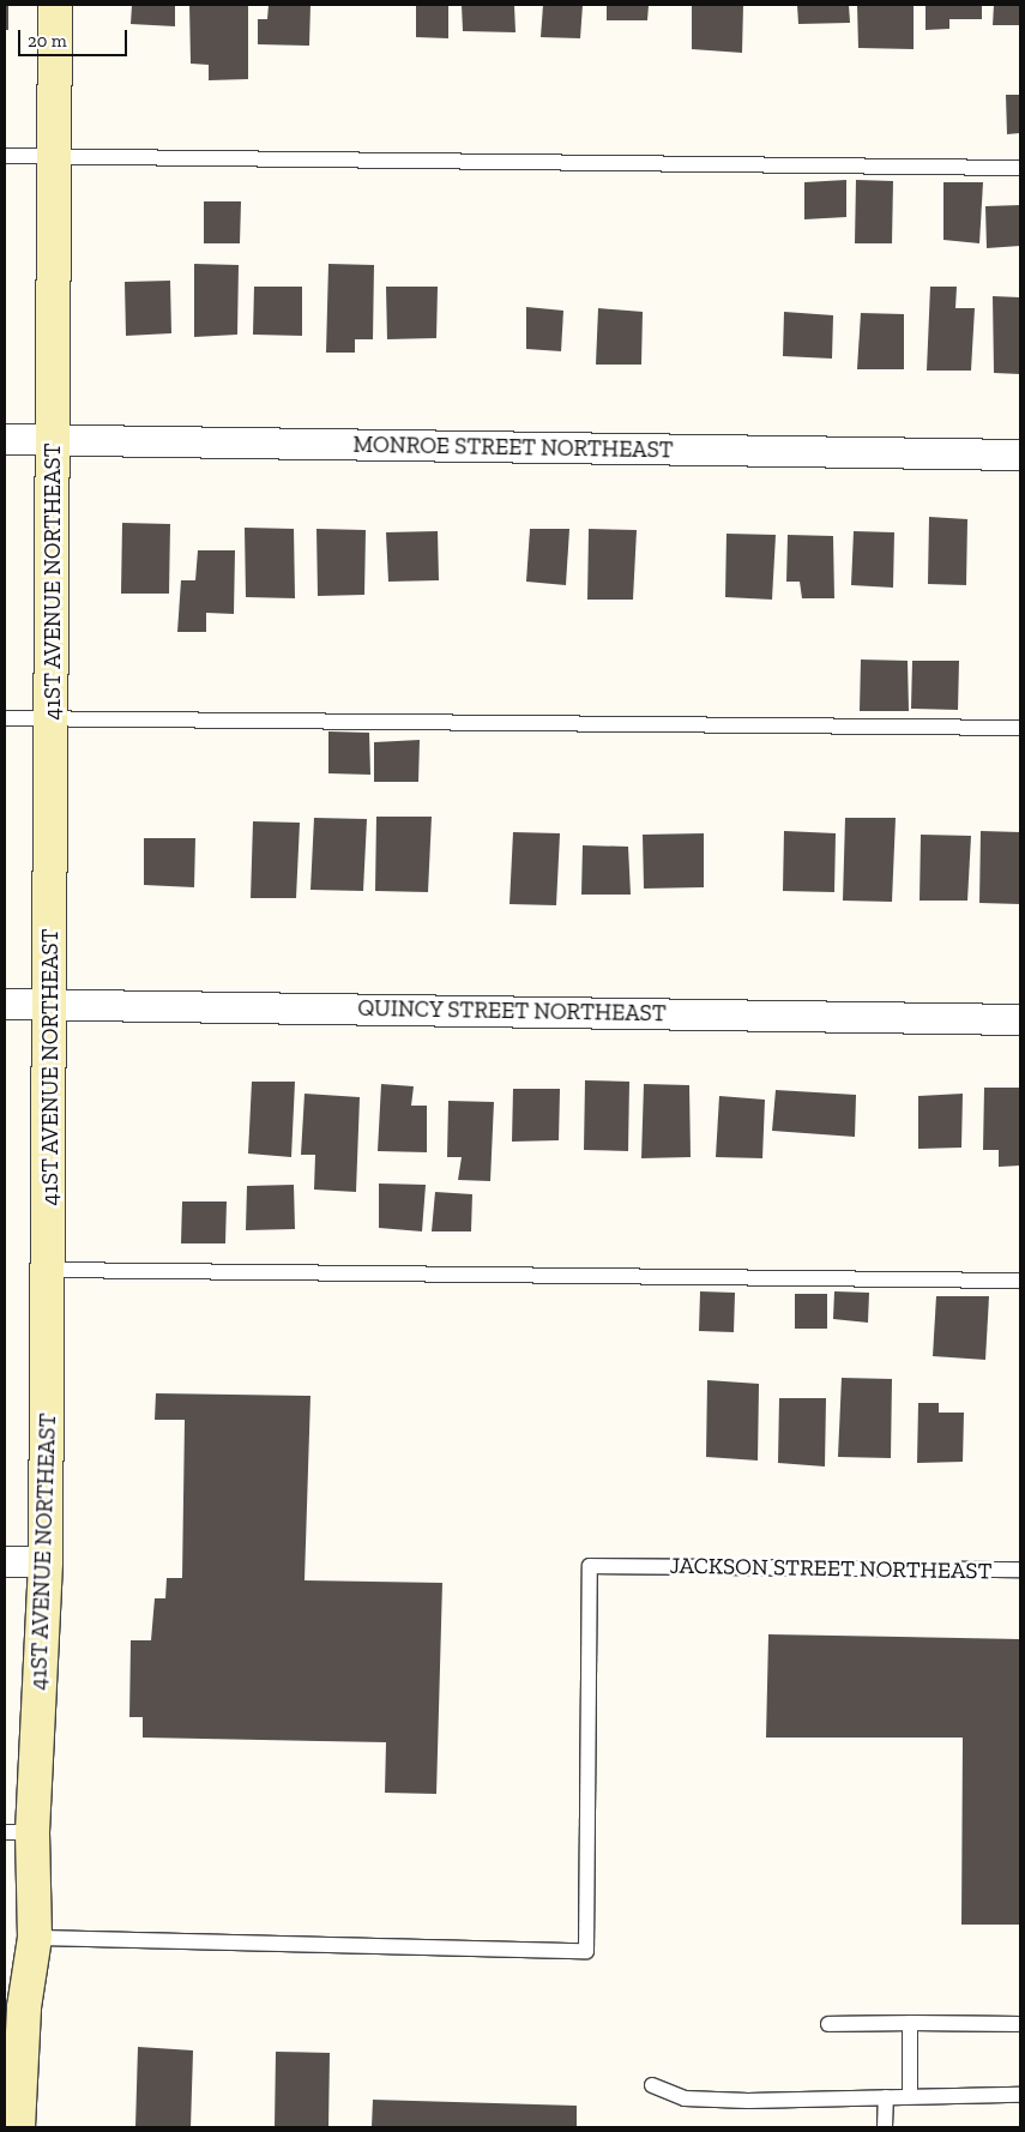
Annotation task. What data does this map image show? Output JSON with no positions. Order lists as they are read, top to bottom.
{
  "streets": {
    "street": ["MONROE STREET NORTHEAST", "41ST AVENUE NORTHEAST", "QUINCY STREET NORTHEAST"],
    "lane": ["JACKSON STREET NORTHEAST"]
  },
  "crossings": [
    ["MONROE STREET NORTHEAST", "41ST AVENUE NORTHEAST"],
    ["41ST AVENUE NORTHEAST", "QUINCY STREET NORTHEAST"],
    ["41ST AVENUE NORTHEAST", "JACKSON STREET NORTHEAST"]
  ],
  "scale_bar": "20 m"
}
